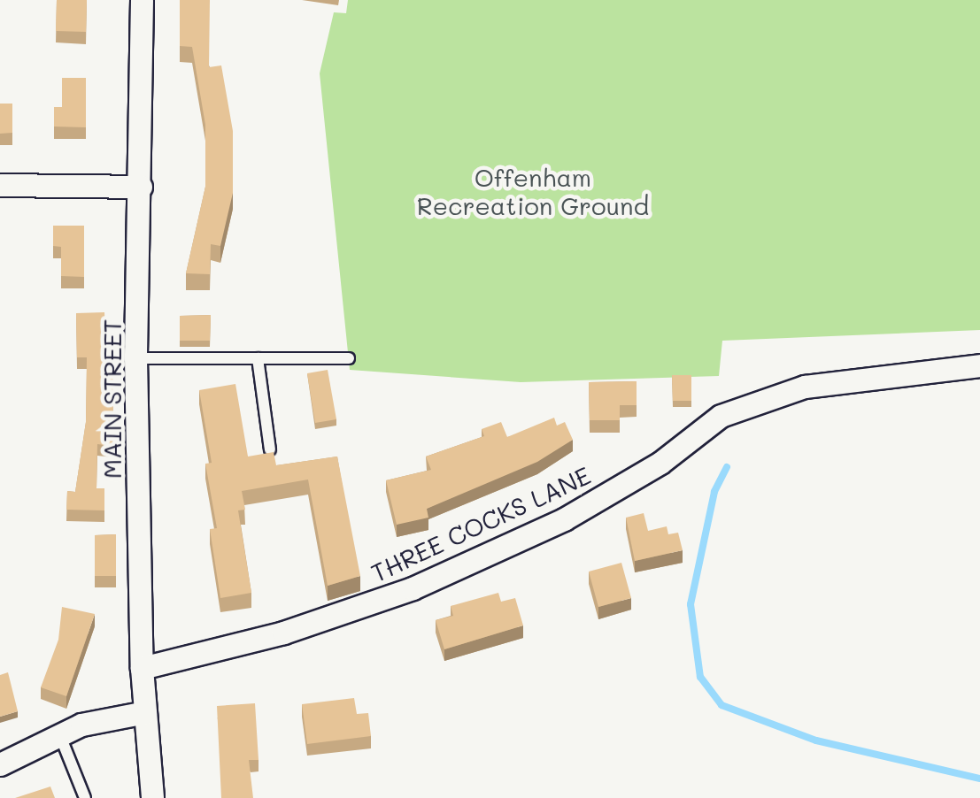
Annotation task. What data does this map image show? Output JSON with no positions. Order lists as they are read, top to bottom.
{
  "streets": {
    "street": ["MAIN STREET", "THREE COCKS LANE"]
  },
  "crossings": [
    ["MAIN STREET", "THREE COCKS LANE"]
  ],
  "parks": ["Offenham Recreation Ground"]
}
